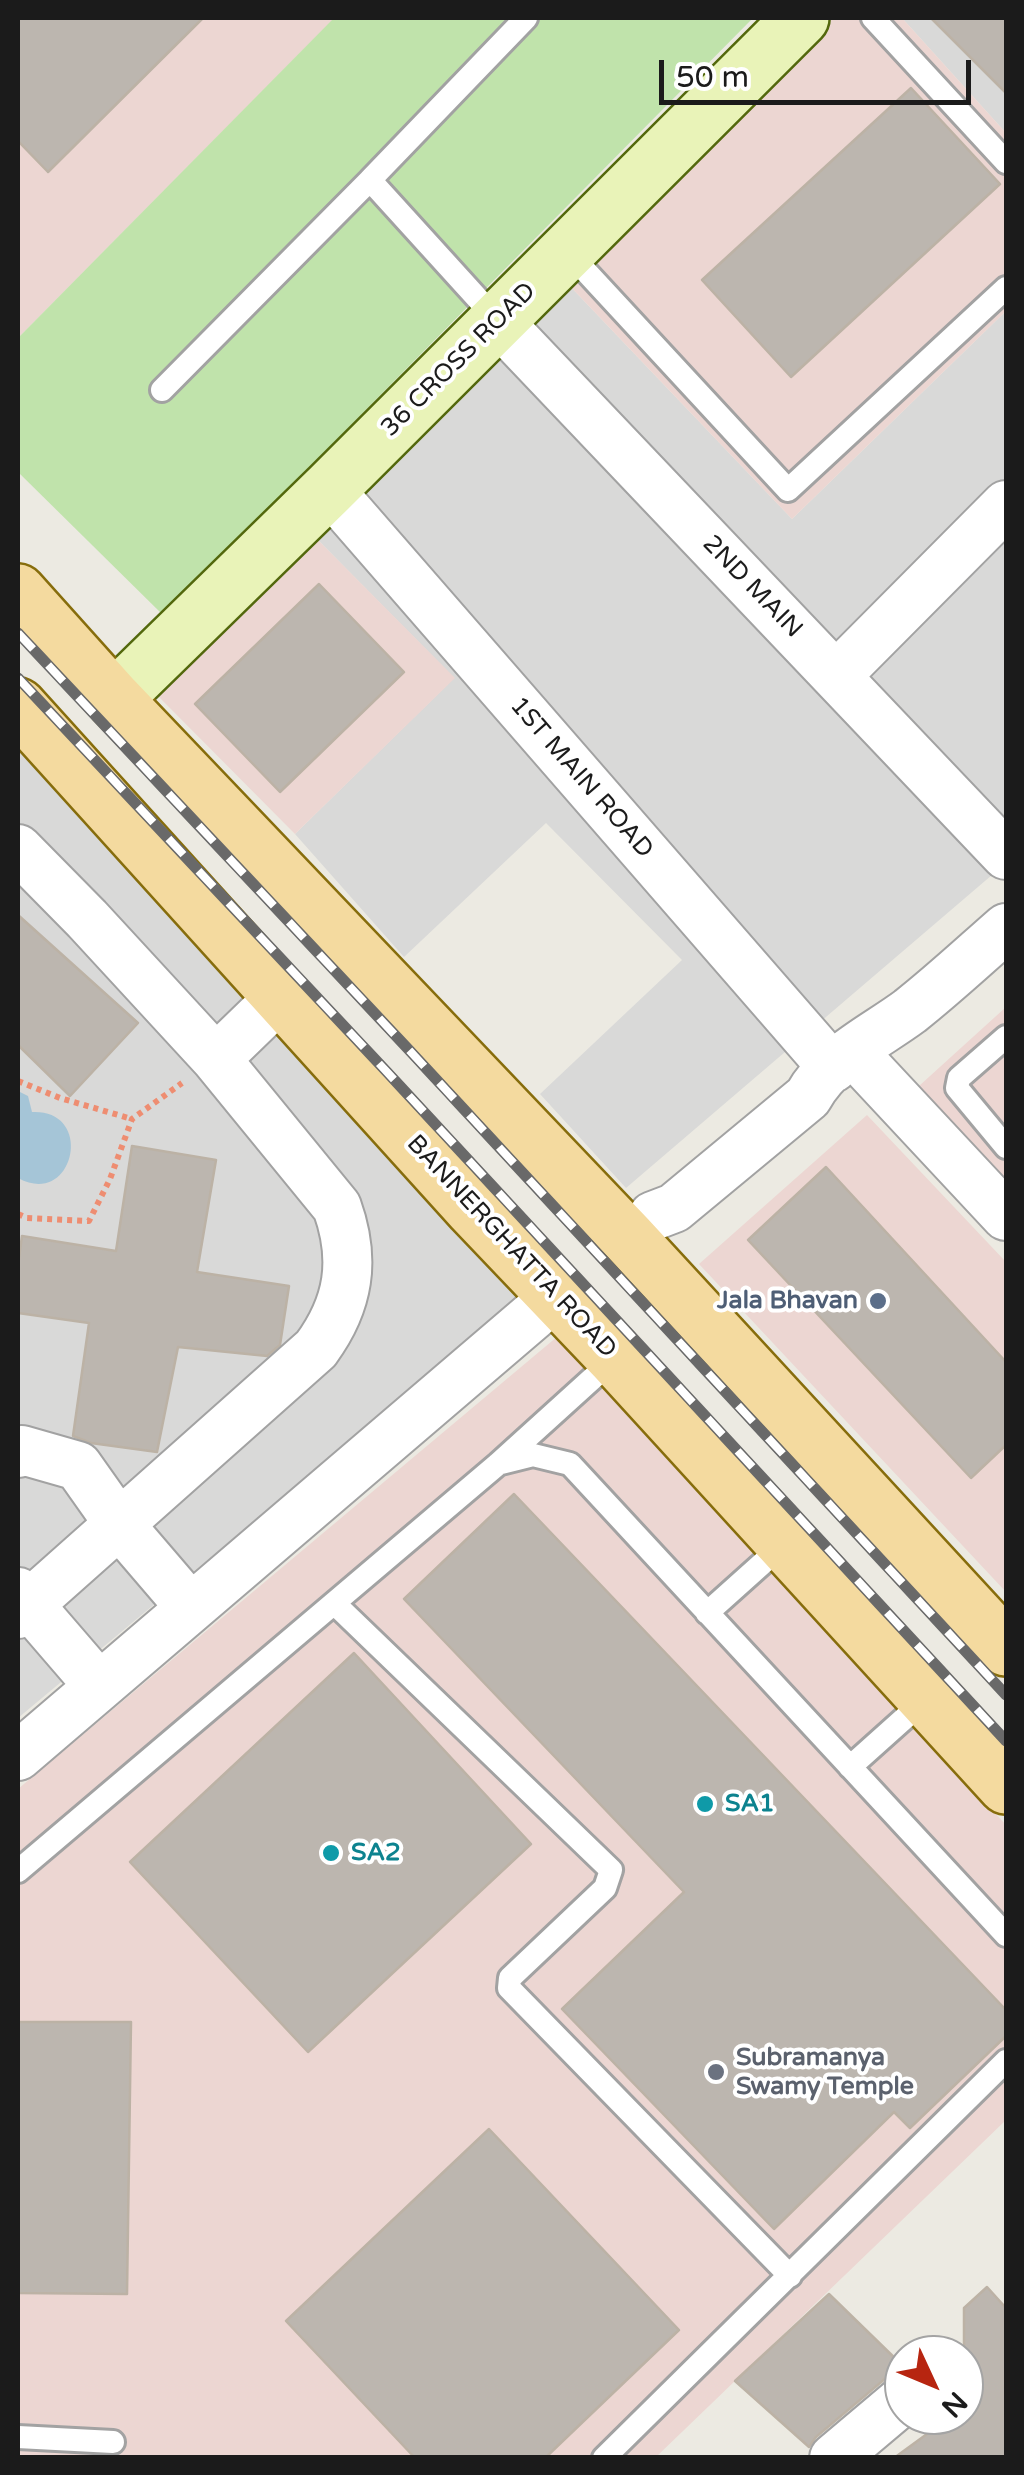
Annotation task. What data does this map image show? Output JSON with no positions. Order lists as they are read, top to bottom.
{
  "streets": {
    "main road": ["BANNERGHATTA ROAD"],
    "street": ["36 CROSS ROAD", "2ND MAIN", "1ST MAIN ROAD"]
  },
  "crossings": [
    ["36 CROSS ROAD", "2ND MAIN"],
    ["36 CROSS ROAD", "1ST MAIN ROAD"]
  ],
  "places": [
    "Jala Bhavan",
    "SA1",
    "SA2",
    "Subramanya Swamy Temple"
  ],
  "scale_bar": "50 m",
  "north": "bottom right"
}
